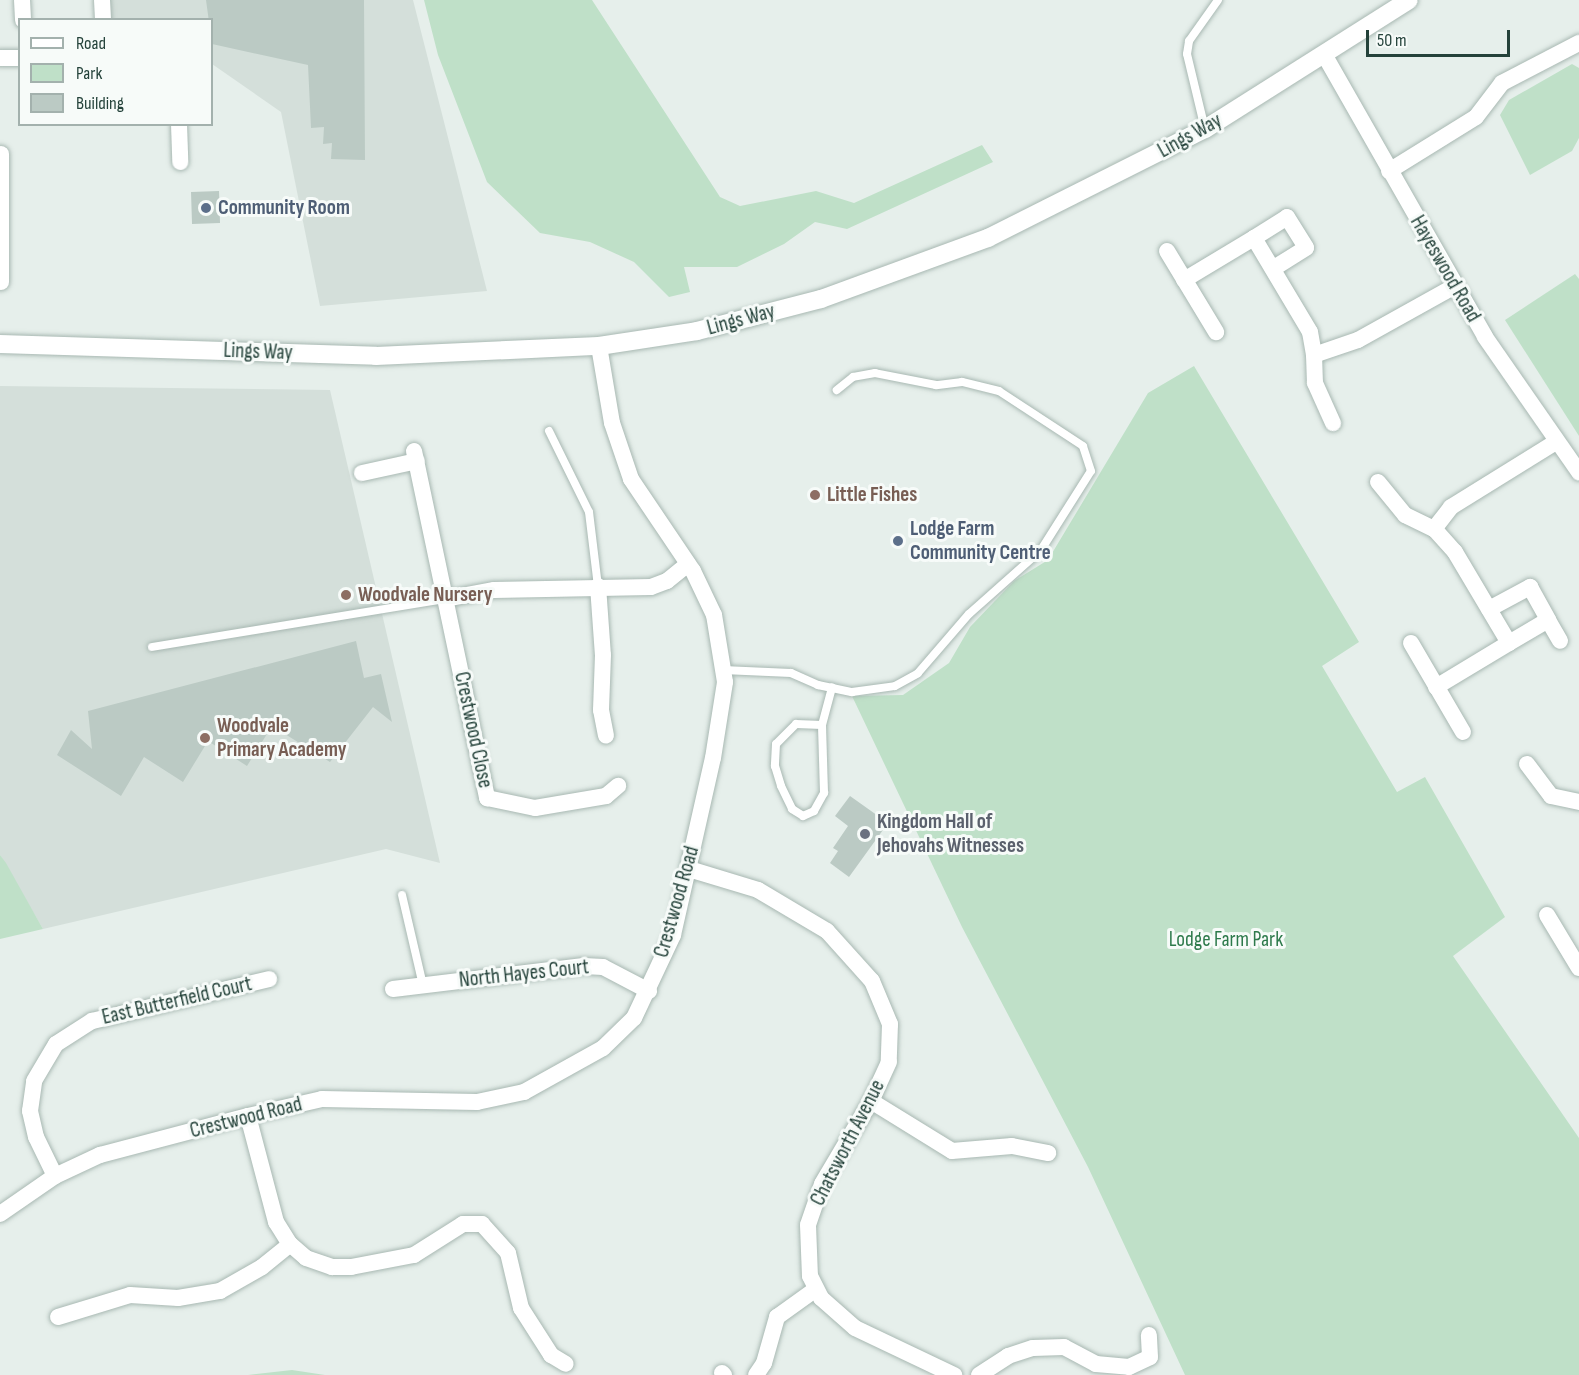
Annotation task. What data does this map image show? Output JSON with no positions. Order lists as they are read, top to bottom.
{
  "streets": {
    "street": [
      "Lings Way",
      "Hayeswood Road",
      "Crestwood Close",
      "Crestwood Road",
      "North Hayes Court",
      "East Butterfield Court",
      "Chatsworth Avenue"
    ]
  },
  "crossings": [
    ["Lings Way", "Hayeswood Road"],
    ["Lings Way", "Crestwood Road"],
    ["Crestwood Road", "North Hayes Court"],
    ["Crestwood Road", "East Butterfield Court"],
    ["Crestwood Road", "Chatsworth Avenue"]
  ],
  "parks": ["Lodge Farm Park"],
  "places": [
    "Community Room",
    "Little Fishes",
    "Lodge Farm Community Centre",
    "Woodvale Nursery",
    "Woodvale Primary Academy",
    "Kingdom Hall of Jehovahs Witnesses"
  ],
  "legend": ["Road", "Park", "Building"],
  "scale_bar": "50 m"
}
